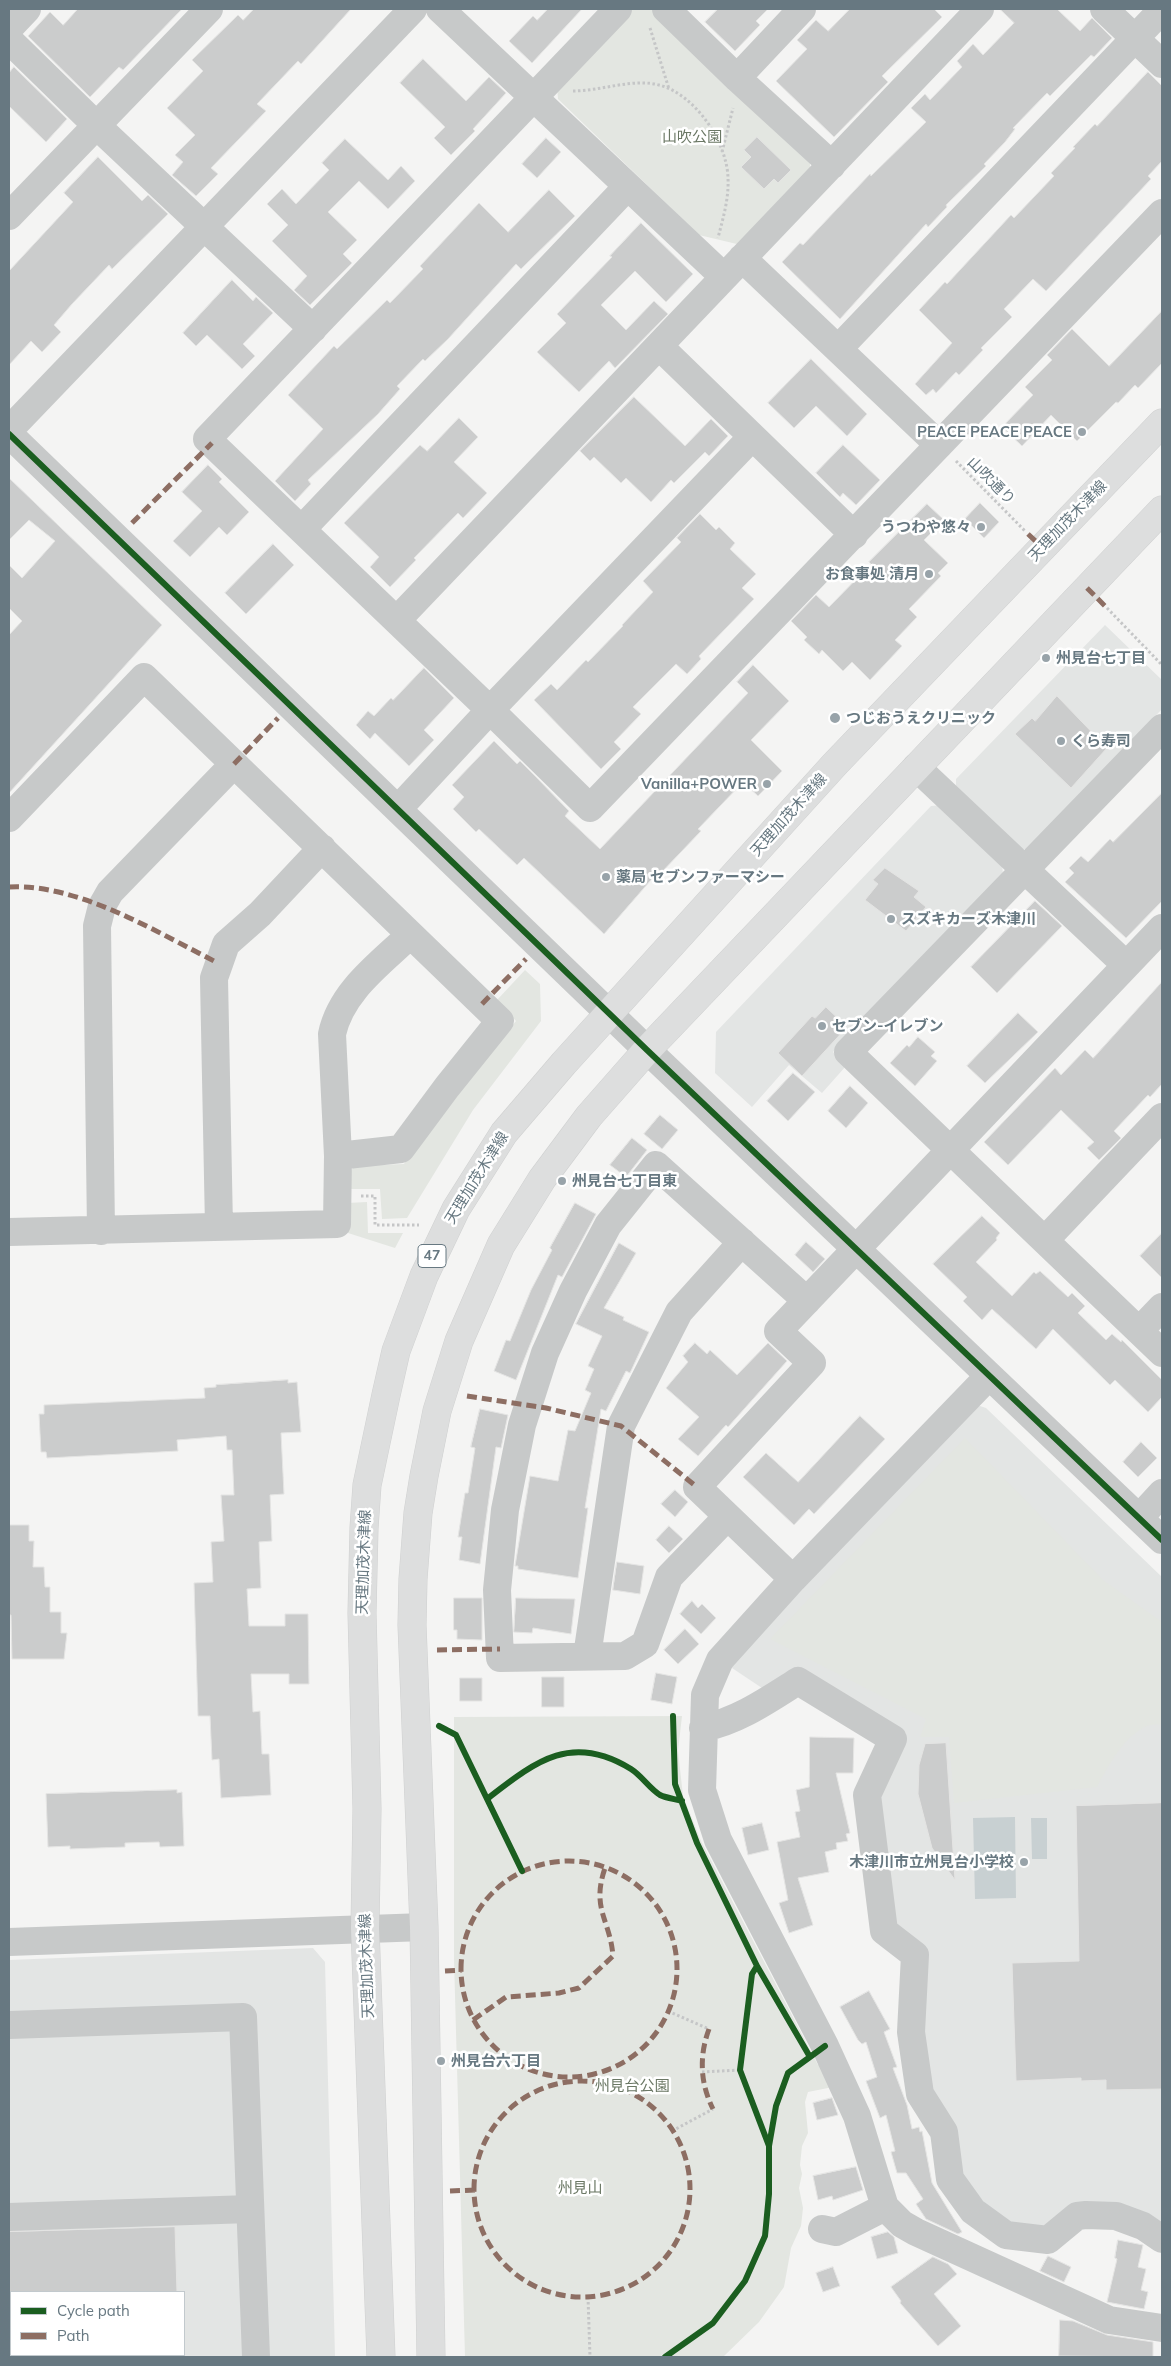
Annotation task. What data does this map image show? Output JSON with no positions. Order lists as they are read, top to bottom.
{
  "streets": {
    "main road": ["天理加茂木津線", "47"],
    "path": ["山吹通り"]
  },
  "parks": ["山吹公園", "州見台公園", "州見山"],
  "places": [
    "PEACE PEACE PEACE",
    "うつわや悠々",
    "お食事処 清月",
    "州見台七丁目",
    "つじおうえクリニック",
    "くら寿司",
    "Vanilla+POWER",
    "薬局 セブンファーマシー",
    "スズキカーズ木津川",
    "セブン-イレブン",
    "州見台七丁目東",
    "木津川市立州見台小学校",
    "州見台六丁目"
  ],
  "legend": ["Cycle path", "Path"]
}
